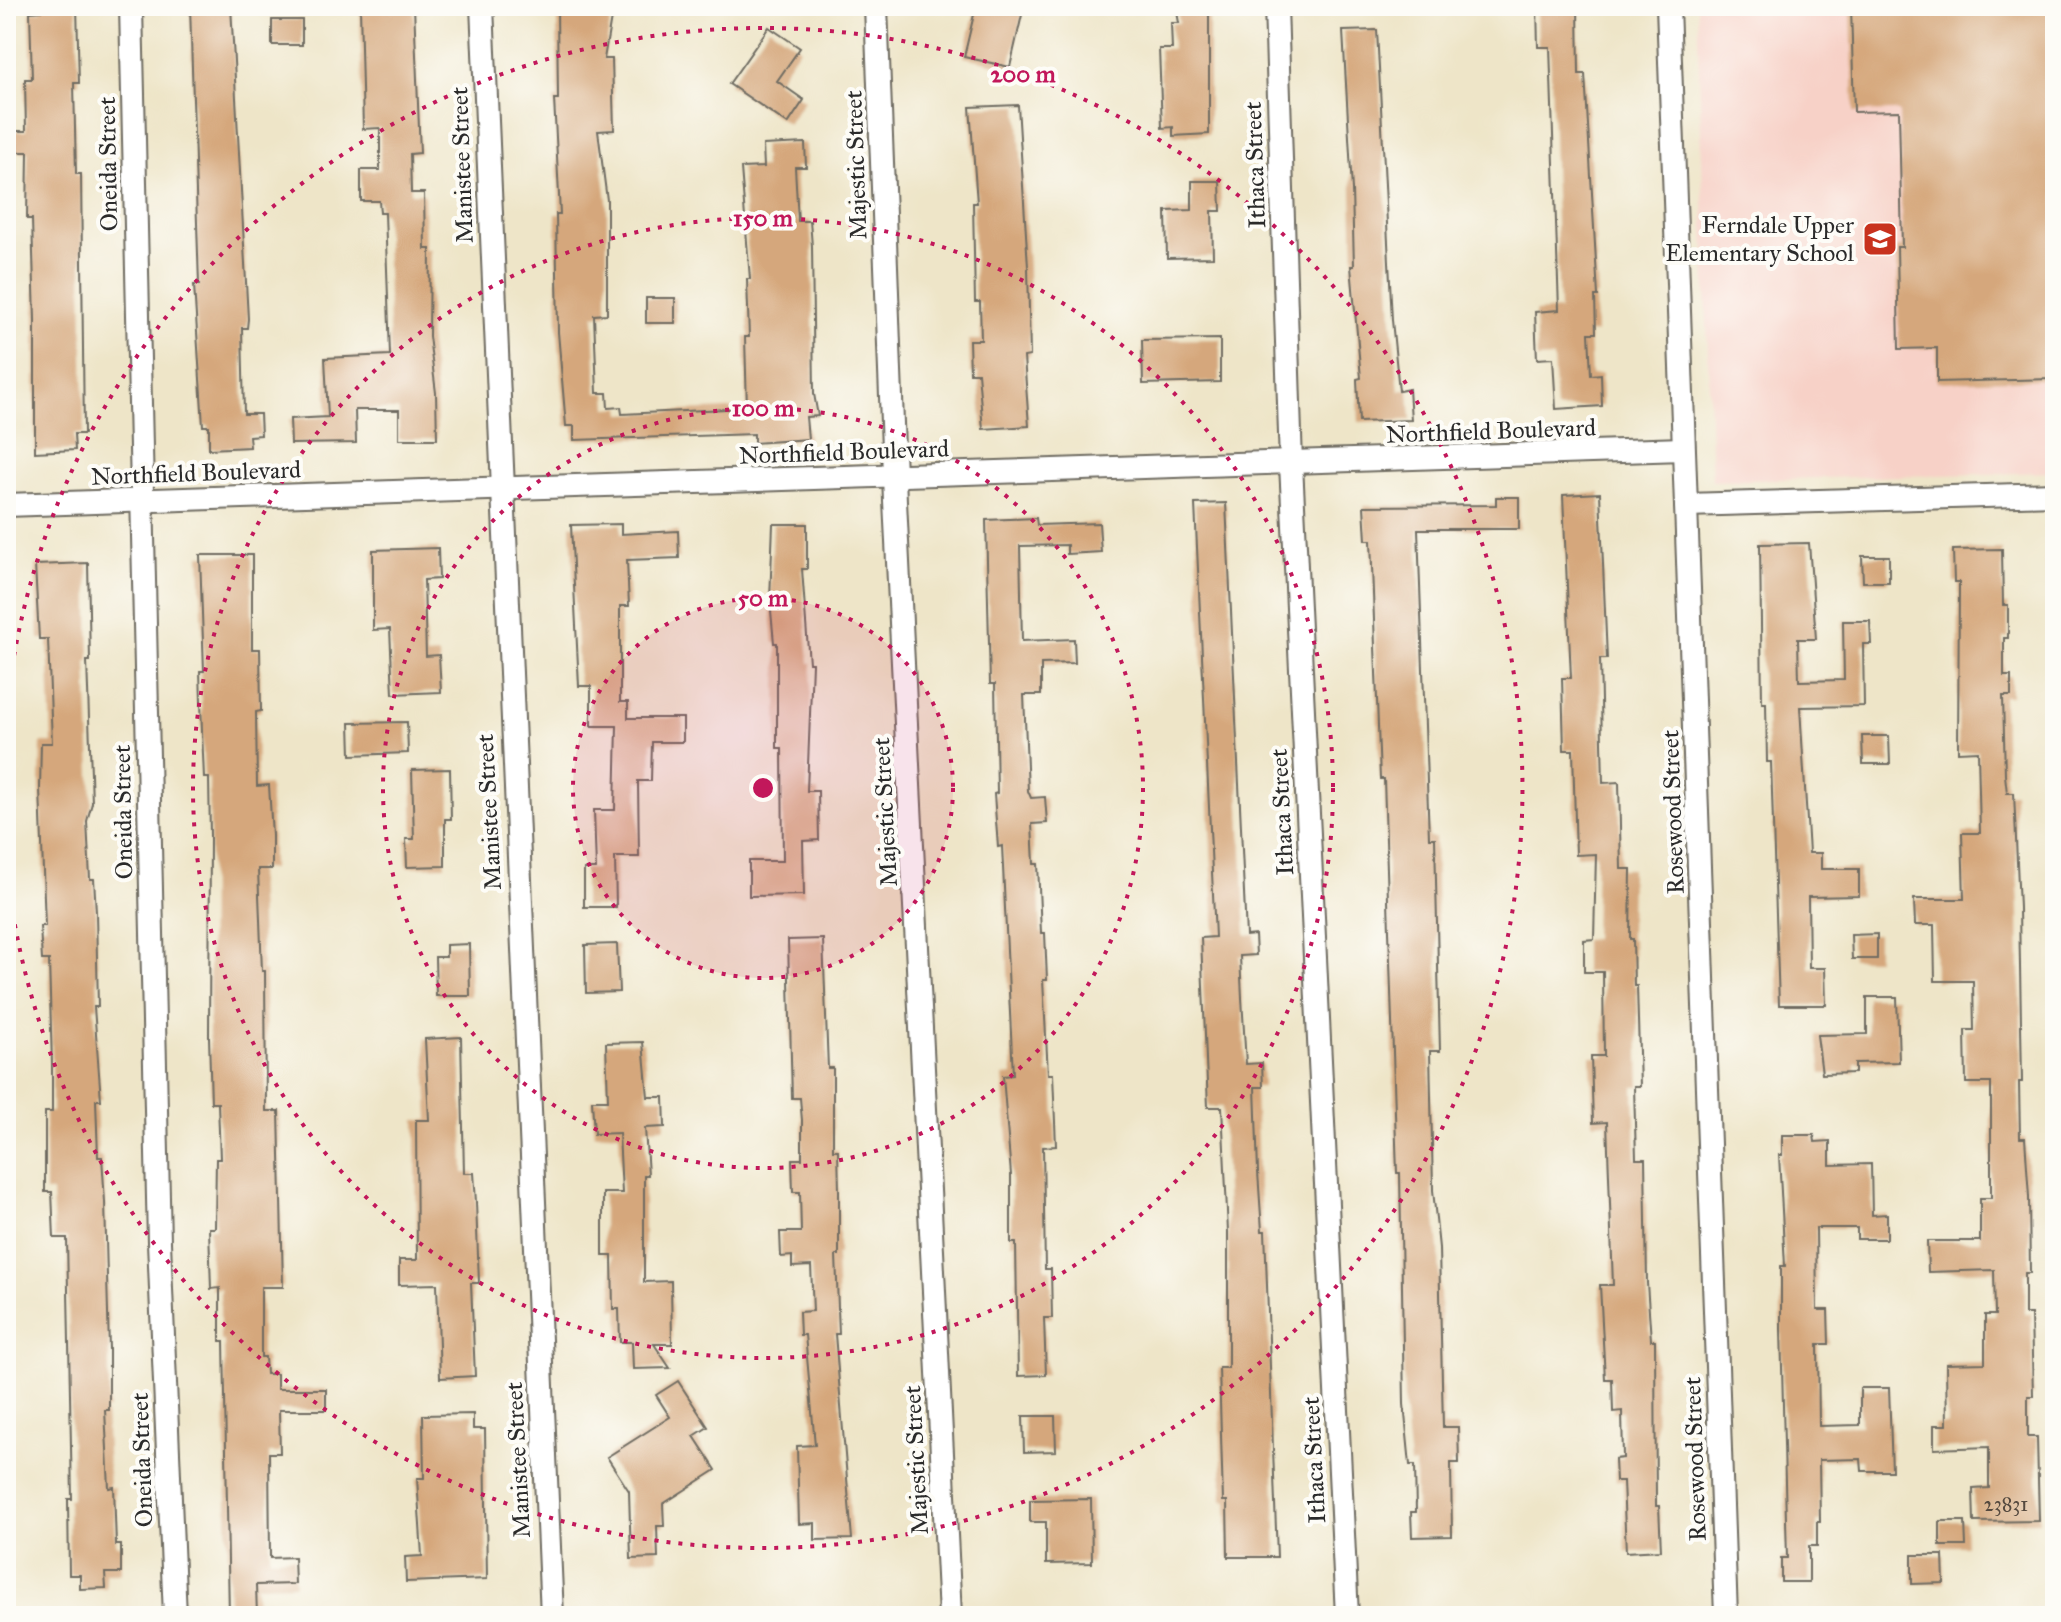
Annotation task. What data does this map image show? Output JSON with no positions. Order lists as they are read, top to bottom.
{
  "streets": {
    "street": [
      "Oneida Street",
      "Manistee Street",
      "Majestic Street",
      "Ithaca Street",
      "Northfield Boulevard",
      "Rosewood Street"
    ]
  },
  "crossings": [
    ["Oneida Street", "Northfield Boulevard"],
    ["Manistee Street", "Northfield Boulevard"],
    ["Majestic Street", "Northfield Boulevard"],
    ["Ithaca Street", "Northfield Boulevard"],
    ["Northfield Boulevard", "Rosewood Street"]
  ],
  "places": {
    "school or university": ["Ferndale Upper Elementary School"]
  },
  "house_numbers": ["23831"],
  "rings": [
    "200 m",
    "150 m",
    "100 m",
    "50 m"
  ]
}
